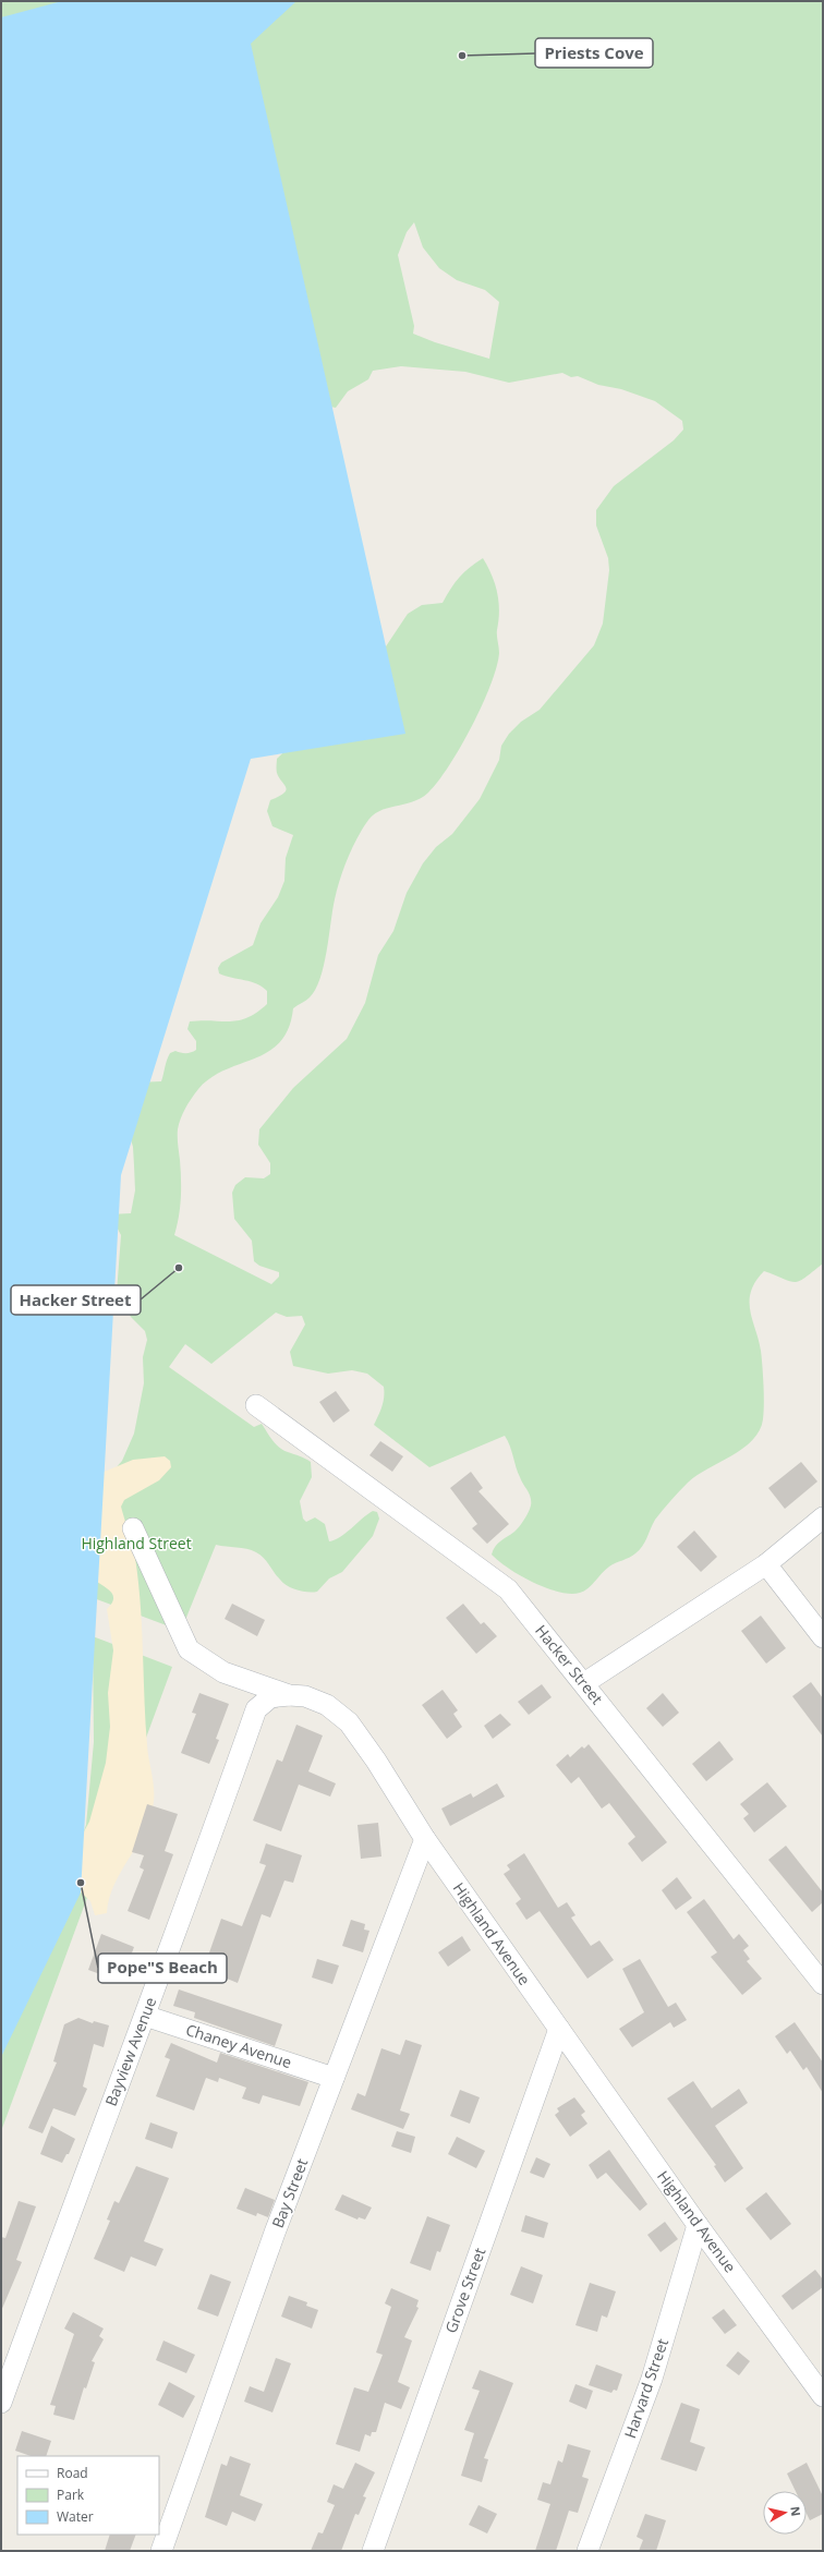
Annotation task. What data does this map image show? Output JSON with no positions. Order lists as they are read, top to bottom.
{
  "streets": {
    "street": [
      "Hacker Street",
      "Highland Avenue",
      "Chaney Avenue",
      "Bayview Avenue",
      "Bay Street",
      "Grove Street",
      "Harvard Street"
    ]
  },
  "crossings": [
    ["Highland Avenue", "Bayview Avenue"],
    ["Highland Avenue", "Bay Street"],
    ["Highland Avenue", "Grove Street"],
    ["Highland Avenue", "Harvard Street"],
    ["Chaney Avenue", "Bayview Avenue"],
    ["Chaney Avenue", "Bay Street"]
  ],
  "parks": ["Highland Street"],
  "places": ["Priests Cove", "Hacker Street", "Pope\"S Beach"],
  "legend": ["Road", "Park", "Water"],
  "north": "right"
}
